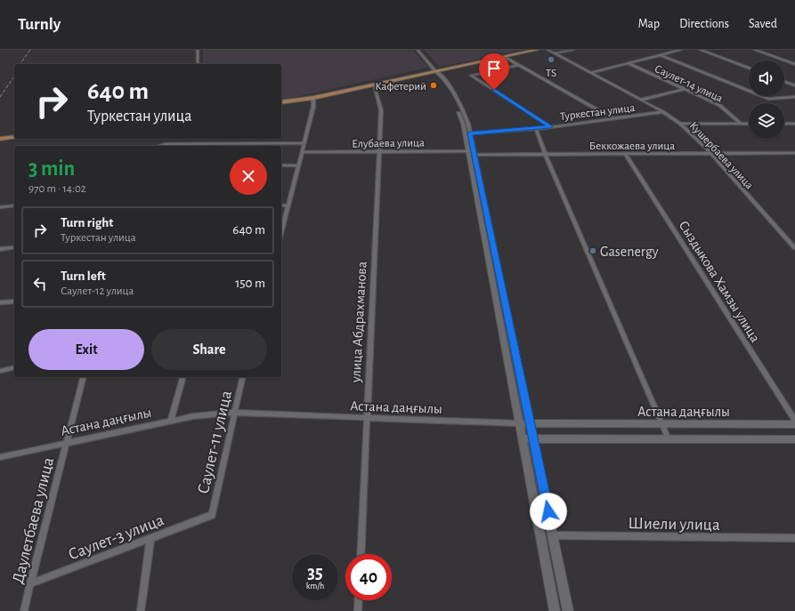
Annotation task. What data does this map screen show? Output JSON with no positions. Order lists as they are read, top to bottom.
{
  "streets": {
    "street": [
      "Саулет-14 улица",
      "Туркестан улица",
      "Елубаева улица",
      "Беккожаева улица",
      "Кушербаева улица",
      "Сыздыкова Хамзы улица",
      "улица Абдрахманова",
      "Астана даңғылы",
      "Саулет-11 улица",
      "Даулетбаева улица",
      "Шиели улица",
      "Саулет-3 улица"
    ]
  },
  "crossings": [
    ["Туркестан улица", "Кушербаева улица"],
    ["Елубаева улица", "Беккожаева улица"],
    ["Елубаева улица", "улица Абдрахманова"],
    ["Беккожаева улица", "Кушербаева улица"],
    ["Беккожаева улица", "Сыздыкова Хамзы улица"],
    ["улица Абдрахманова", "Астана даңғылы"],
    ["Астана даңғылы", "Саулет-11 улица"],
    ["Астана даңғылы", "Даулетбаева улица"],
    ["Саулет-11 улица", "Саулет-3 улица"],
    ["Даулетбаева улица", "Саулет-3 улица"]
  ],
  "places": ["TS", "Кафетерий", "Gasenergy"],
  "page": {
    "header": "Turnly",
    "nav": ["Map", "Directions", "Saved"],
    "turn": ["640 m", "Туркестан улица"],
    "heading": ["3 min", "970 m · 14:02"],
    "list": [
      {
        "name": "Turn right",
        "note": "Туркестан улица",
        "value": "640 m"
      },
      {
        "name": "Turn left",
        "note": "Саулет-12 улица",
        "value": "150 m"
      }
    ],
    "buttons": ["Exit", "Share"],
    "speed": "35 km/h",
    "limit": "40"
  }
}
